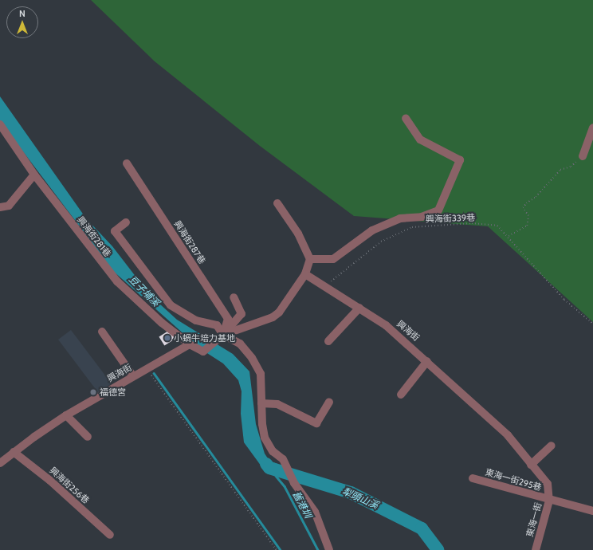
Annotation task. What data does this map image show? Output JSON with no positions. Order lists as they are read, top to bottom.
{
  "streets": {
    "street": [
      "興海街281巷",
      "興海街287巷",
      "興海街",
      "東海一街295巷",
      "興海街256巷",
      "東海一街"
    ],
    "path": ["興海街339巷"]
  },
  "crossings": [
    ["興海街339巷", "興海街"],
    ["興海街281巷", "興海街"],
    ["興海街", "東海一街295巷"],
    ["興海街", "興海街256巷"],
    ["興海街", "東海一街"],
    ["東海一街295巷", "東海一街"]
  ],
  "water": ["豆子埔溪", "犁頭山溪", "舊港圳"],
  "places": ["小蝸牛培力基地", "福德宮"],
  "north": "top"
}
